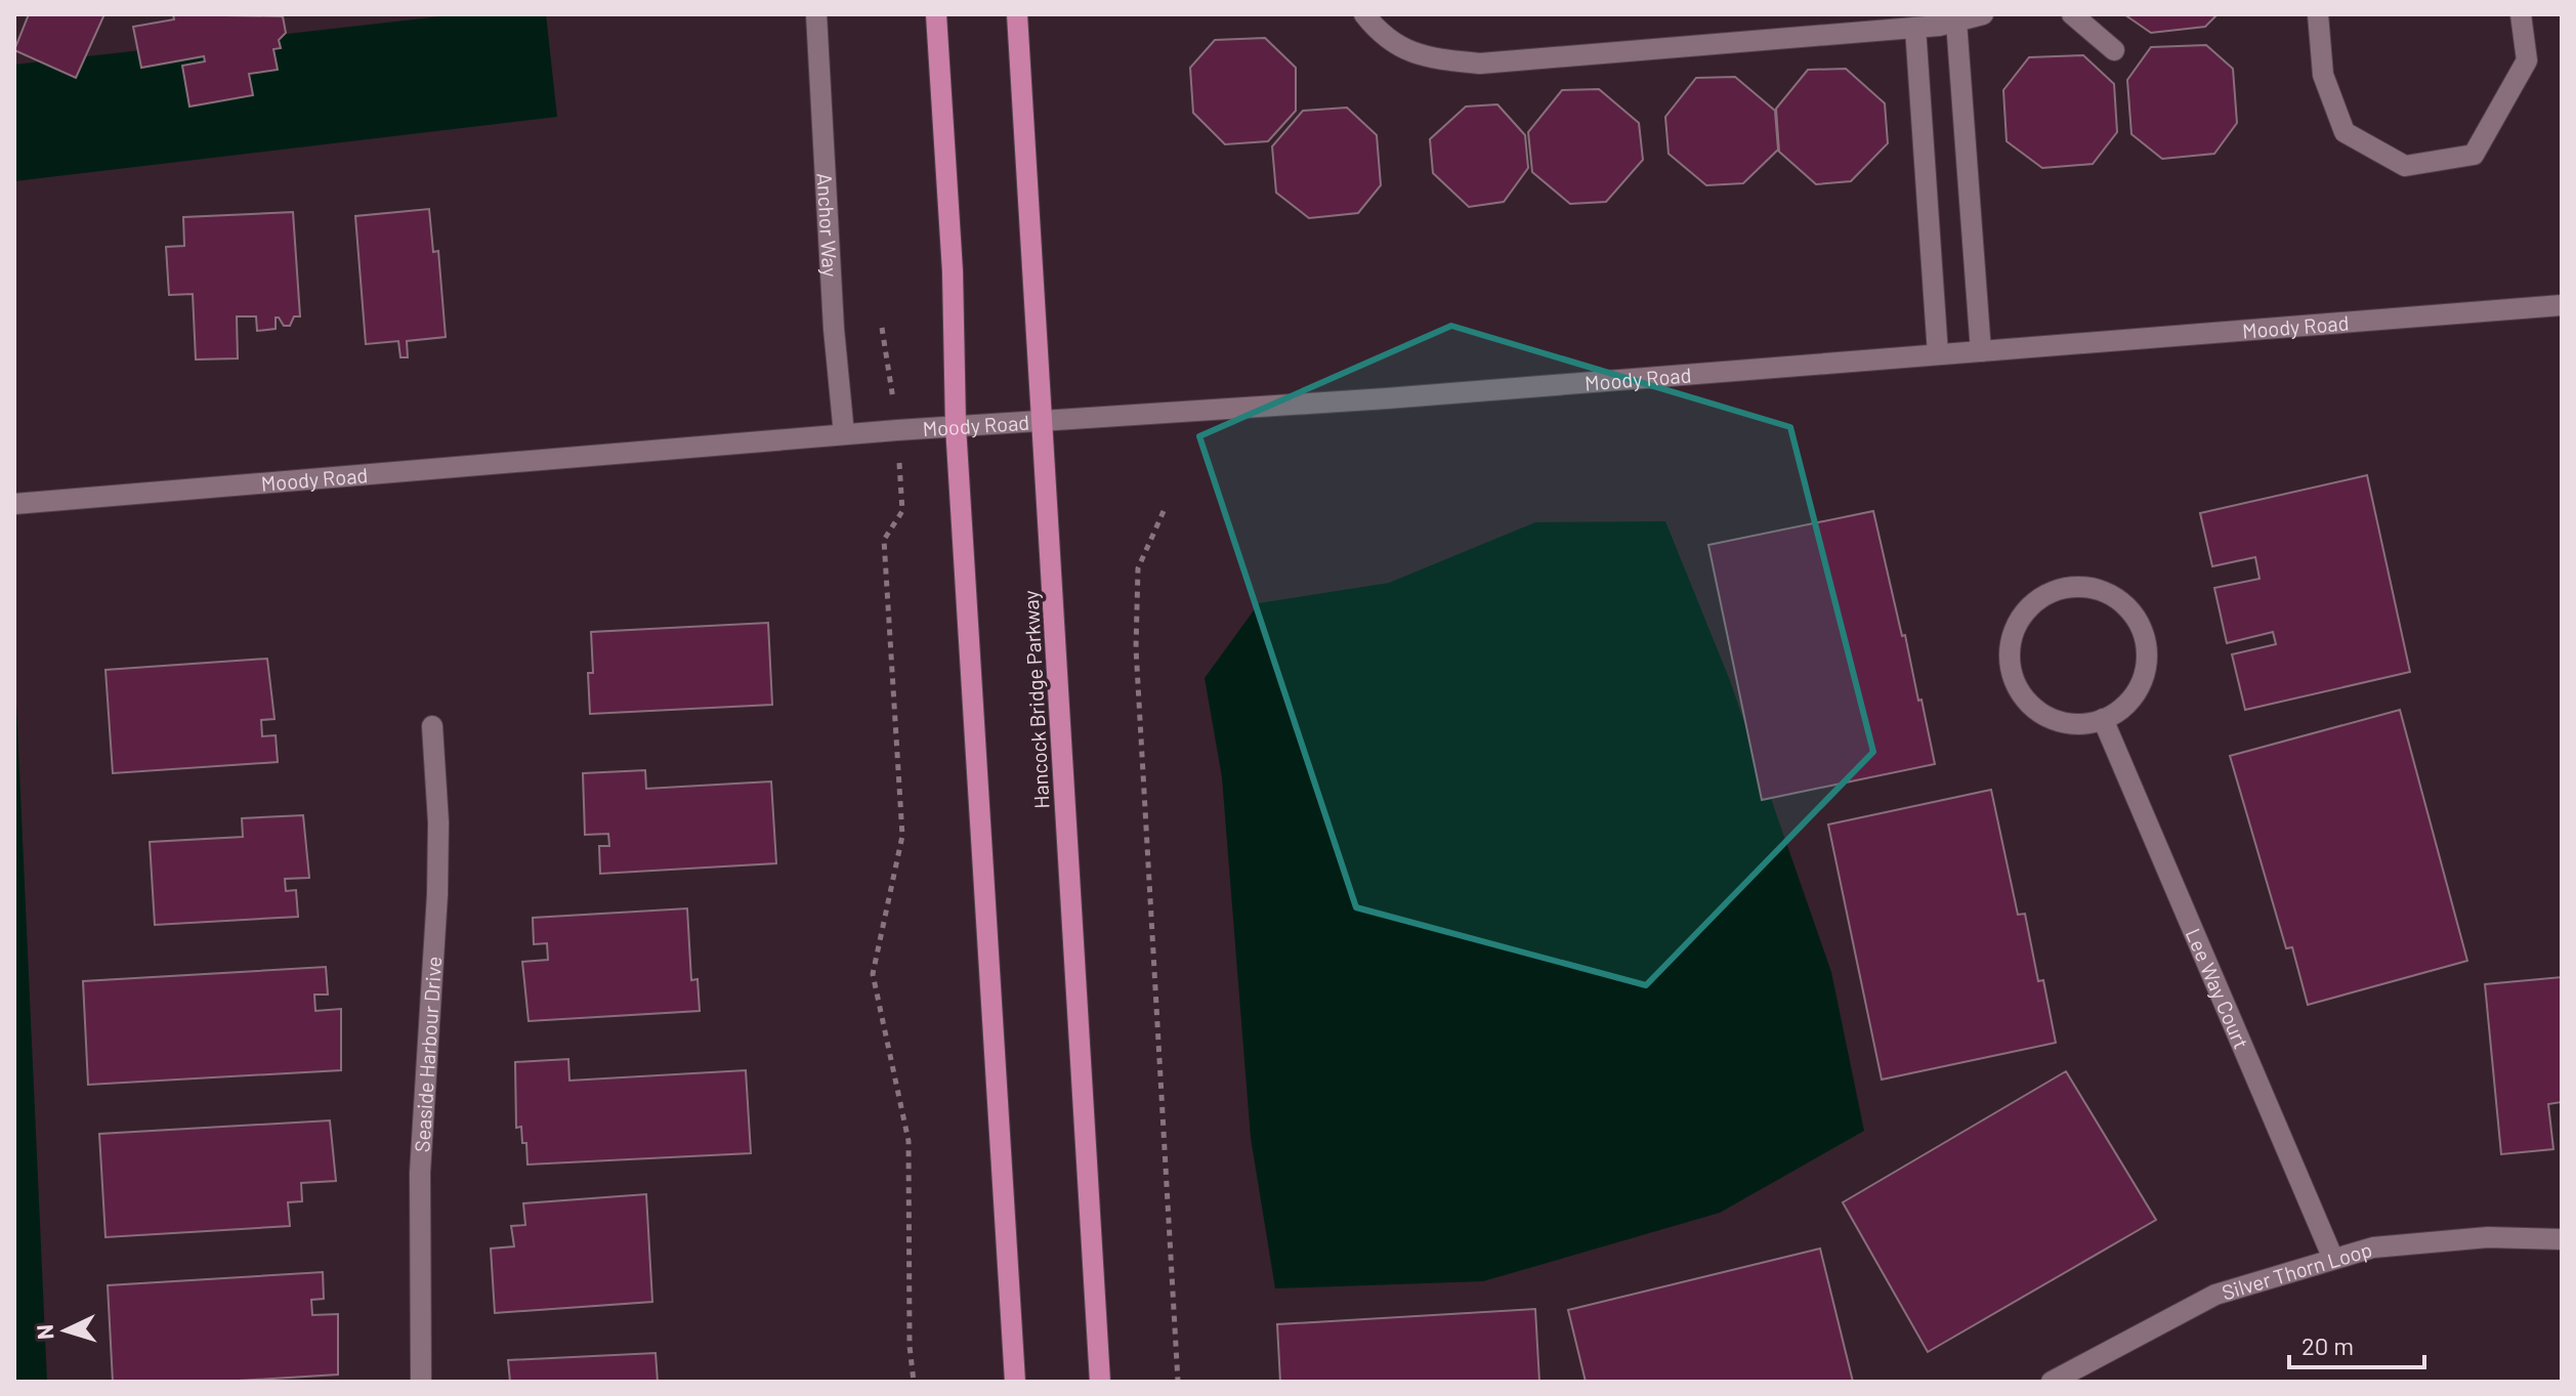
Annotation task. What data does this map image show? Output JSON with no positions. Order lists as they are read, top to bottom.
{
  "streets": {
    "main road": ["Hancock Bridge Parkway"],
    "street": [
      "Anchor Way",
      "Moody Road",
      "Lee Way Court",
      "Seaside Harbour Drive",
      "Silver Thorn Loop"
    ]
  },
  "crossings": [
    ["Anchor Way", "Moody Road"],
    ["Moody Road", "Hancock Bridge Parkway"],
    ["Lee Way Court", "Silver Thorn Loop"]
  ],
  "scale_bar": "20 m",
  "north": "left"
}
